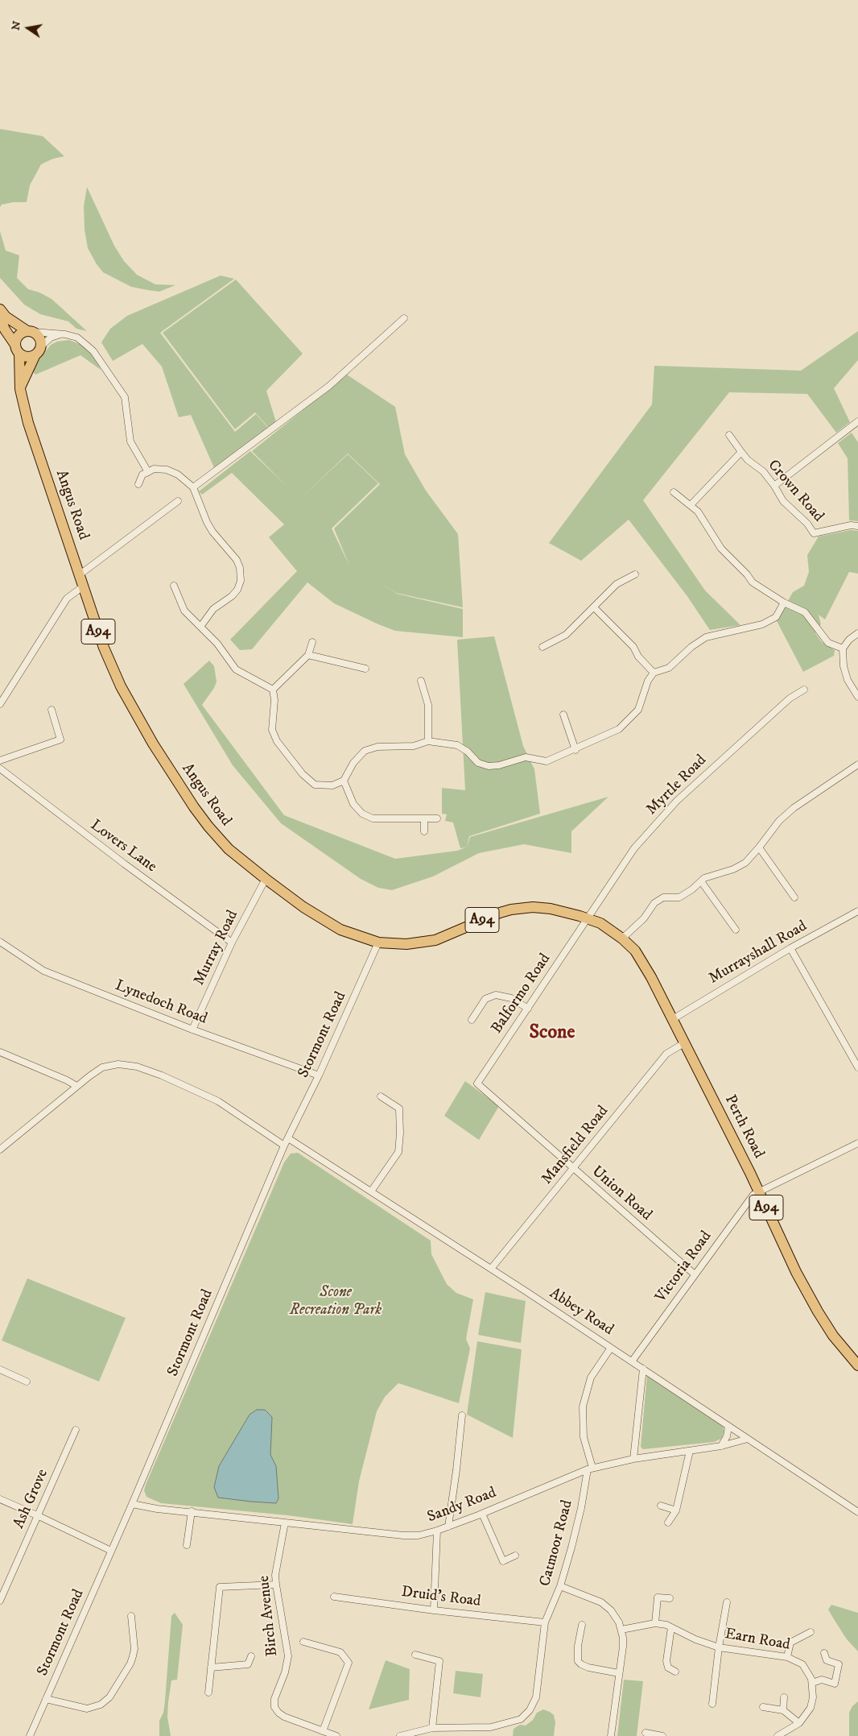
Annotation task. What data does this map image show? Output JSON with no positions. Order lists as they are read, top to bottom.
{
  "streets": {
    "main road": ["Angus Road", "A94", "Perth Road"],
    "street": [
      "Crown Road",
      "Myrtle Road",
      "Lovers Lane",
      "Murray Road",
      "Murrayshall Road",
      "Balformo Road",
      "Lynedoch Road",
      "Stormont Road",
      "Mansfield Road",
      "Union Road",
      "Victoria Road",
      "Abbey Road",
      "Ash Grove",
      "Sandy Road",
      "Catmoor Road",
      "Druid's Road",
      "Birch Avenue",
      "Earn Road"
    ]
  },
  "crossings": [
    ["Angus Road", "Myrtle Road"],
    ["Angus Road", "Murray Road"],
    ["Angus Road", "Balformo Road"],
    ["Angus Road", "Stormont Road"],
    ["Angus Road", "Perth Road"],
    ["Myrtle Road", "Balformo Road"],
    ["Myrtle Road", "Perth Road"],
    ["Lovers Lane", "Murray Road"],
    ["Murray Road", "Lynedoch Road"],
    ["Murrayshall Road", "Perth Road"],
    ["Balformo Road", "Perth Road"],
    ["Balformo Road", "Union Road"],
    ["Lynedoch Road", "Stormont Road"],
    ["Stormont Road", "Abbey Road"],
    ["Stormont Road", "Sandy Road"],
    ["Perth Road", "Mansfield Road"],
    ["Perth Road", "Victoria Road"],
    ["Mansfield Road", "Union Road"],
    ["Mansfield Road", "Abbey Road"],
    ["Union Road", "Victoria Road"],
    ["Victoria Road", "Abbey Road"],
    ["Abbey Road", "Sandy Road"],
    ["Sandy Road", "Catmoor Road"],
    ["Sandy Road", "Birch Avenue"],
    ["Catmoor Road", "Druid's Road"]
  ],
  "districts": ["Scone"],
  "parks": ["Scone Recreation Park"],
  "north": "left"
}
